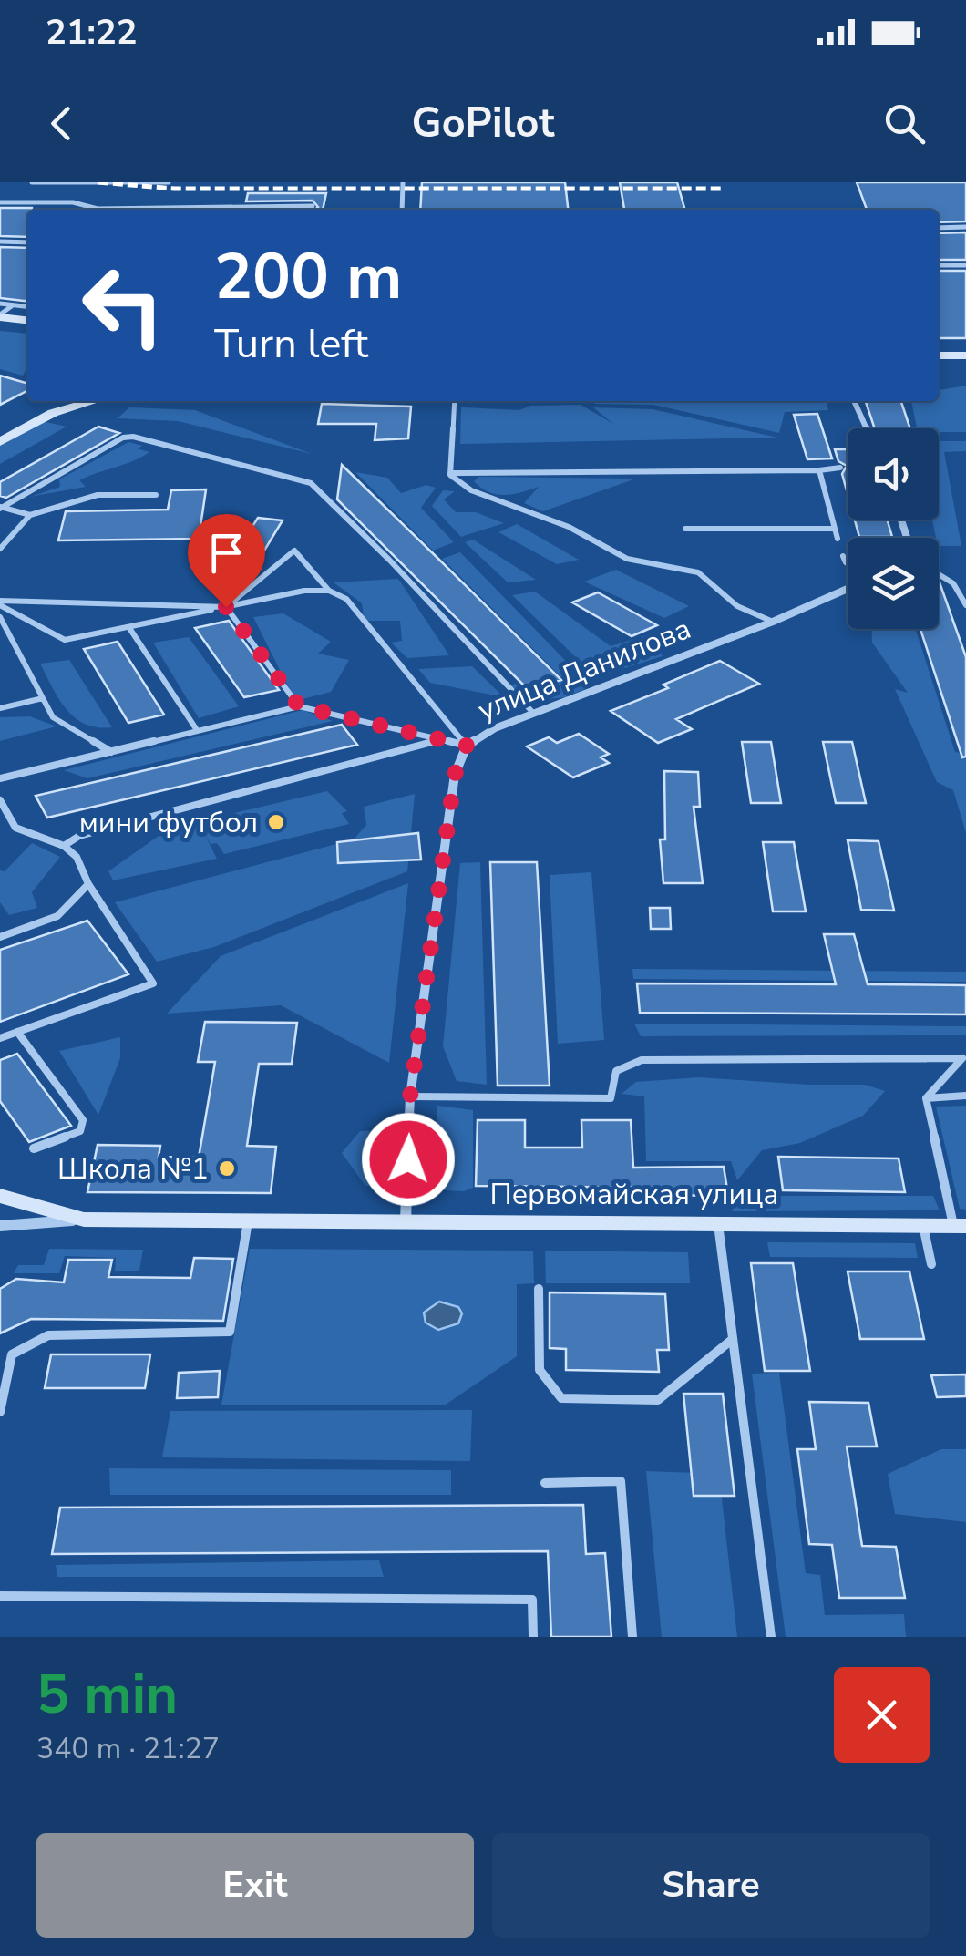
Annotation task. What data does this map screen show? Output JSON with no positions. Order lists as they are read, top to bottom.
{
  "streets": {
    "main road": ["Первомайская улица"],
    "street": ["улица Данилова"]
  },
  "crossings": [
    ["улица Данилова", "Первомайская улица"]
  ],
  "places": ["мини футбол", "Школа №1"],
  "page": {
    "status": "21:22",
    "header": "GoPilot",
    "turn": ["200 m", "Turn left"],
    "heading": ["5 min", "340 m · 21:27"],
    "buttons": ["Exit", "Share"]
  }
}
